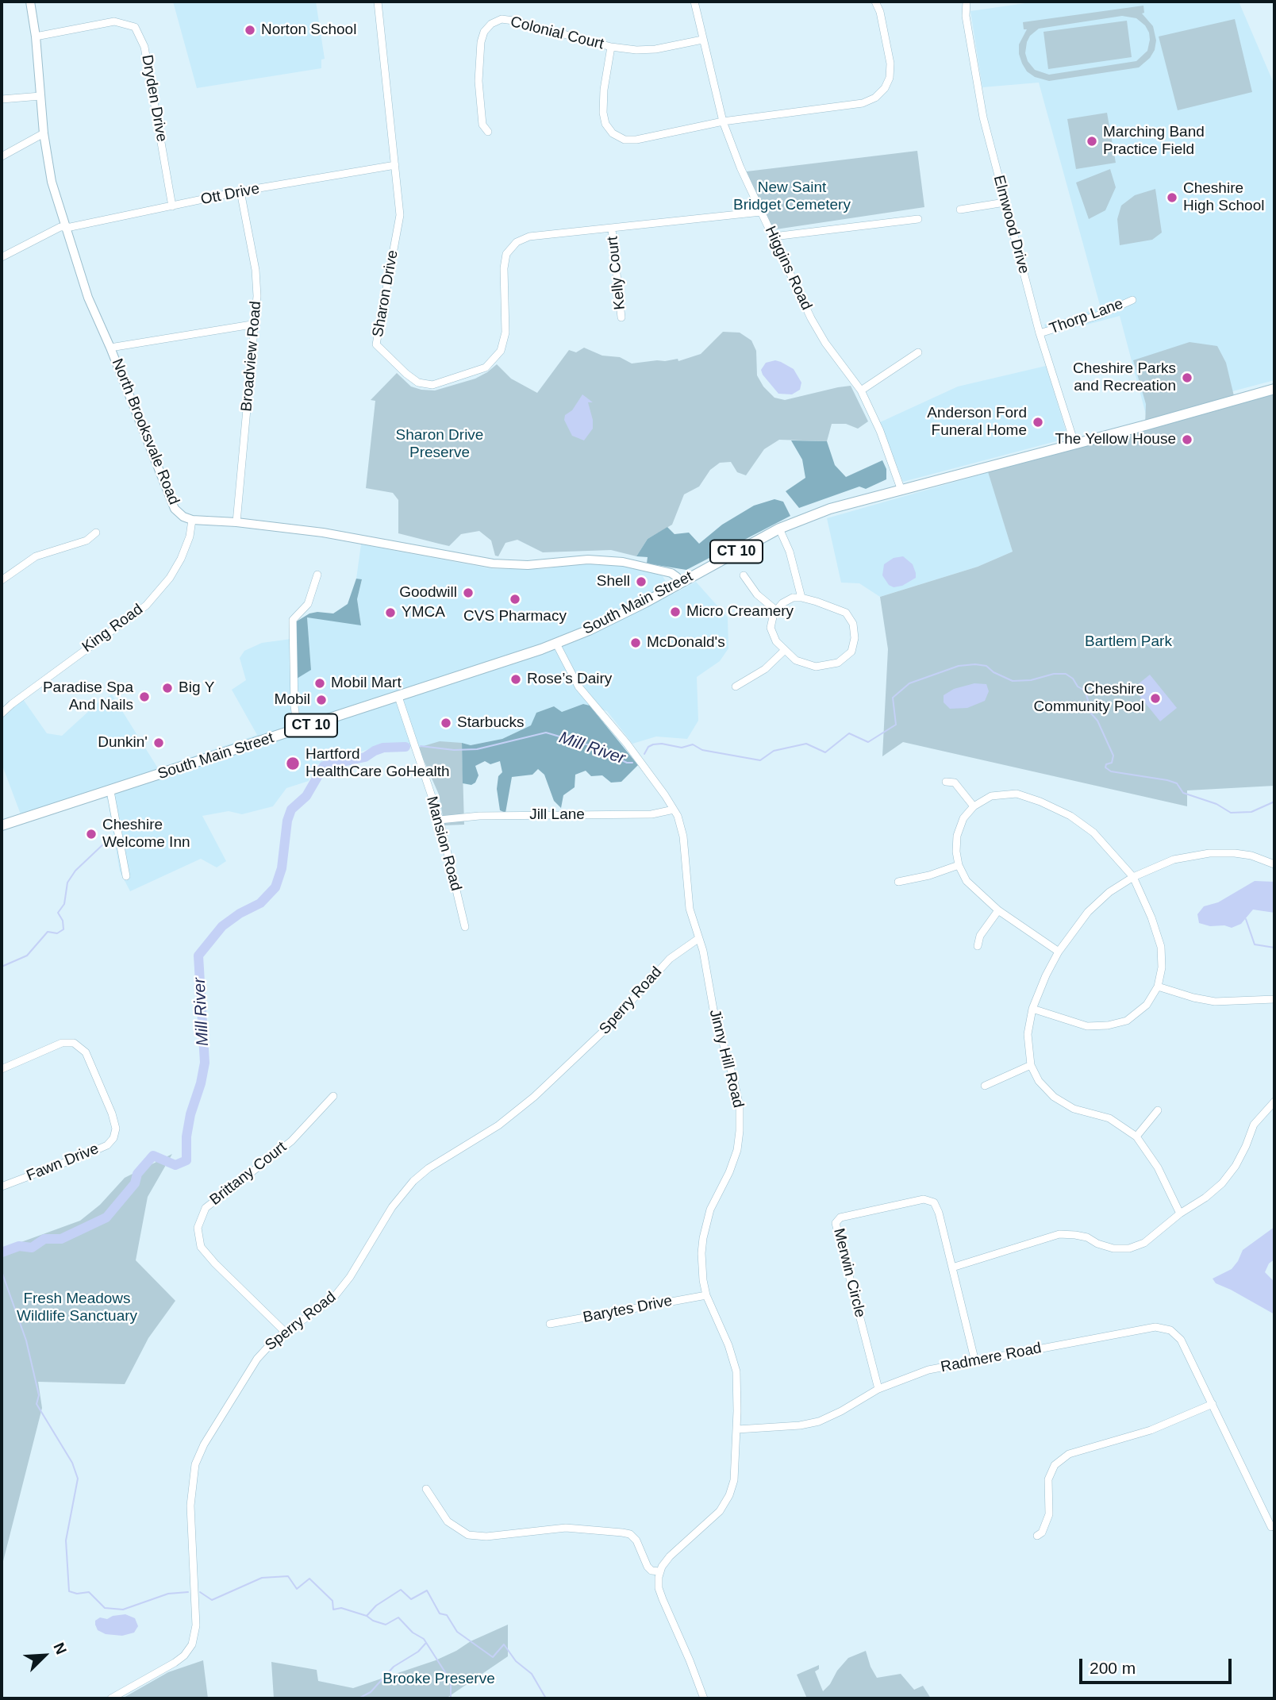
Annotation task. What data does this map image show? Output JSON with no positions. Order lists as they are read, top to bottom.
{
  "streets": {
    "highway": ["CT 10", "South Main Street"],
    "main road": ["North Brooksvale Road"],
    "street": [
      "Colonial Court",
      "Dryden Drive",
      "Ott Drive",
      "Elmwood Drive",
      "Higgins Road",
      "Kelly Court",
      "Sharon Drive",
      "Thorp Lane",
      "Broadview Road",
      "King Road",
      "Jill Lane",
      "Mansion Road",
      "Sperry Road",
      "Jinny Hill Road",
      "Fawn Drive",
      "Brittany Court",
      "Merwin Circle",
      "Barytes Drive",
      "Radmere Road"
    ]
  },
  "crossings": [
    ["Colonial Court", "Higgins Road"],
    ["Dryden Drive", "Ott Drive"],
    ["Dryden Drive", "North Brooksvale Road"],
    ["Ott Drive", "Sharon Drive"],
    ["Ott Drive", "Broadview Road"],
    ["Ott Drive", "North Brooksvale Road"],
    ["Elmwood Drive", "Thorp Lane"],
    ["Elmwood Drive", "South Main Street"],
    ["Higgins Road", "Sharon Drive"],
    ["Higgins Road", "South Main Street"],
    ["Kelly Court", "Sharon Drive"],
    ["Broadview Road", "North Brooksvale Road"],
    ["North Brooksvale Road", "South Main Street"],
    ["North Brooksvale Road", "King Road"],
    ["South Main Street", "Mansion Road"],
    ["South Main Street", "Jinny Hill Road"],
    ["Jill Lane", "Mansion Road"],
    ["Jill Lane", "Jinny Hill Road"],
    ["Sperry Road", "Jinny Hill Road"],
    ["Sperry Road", "Brittany Court"],
    ["Jinny Hill Road", "Barytes Drive"],
    ["Jinny Hill Road", "Radmere Road"],
    ["Merwin Circle", "Radmere Road"]
  ],
  "water": ["Mill River"],
  "parks": [
    "New Saint Bridget Cemetery",
    "Sharon Drive Preserve",
    "Bartlem Park",
    "Fresh Meadows Wildlife Sanctuary",
    "Brooke Preserve"
  ],
  "places": [
    "Norton School",
    "Marching Band Practice Field",
    "Cheshire High School",
    "Cheshire Parks and Recreation",
    "Anderson Ford Funeral Home",
    "The Yellow House",
    "Shell",
    "Goodwill",
    "CVS Pharmacy",
    "Micro Creamery",
    "YMCA",
    "McDonald's",
    "Rose’s Dairy",
    "Mobil Mart",
    "Big Y",
    "Paradise Spa And Nails",
    "Cheshire Community Pool",
    "Mobil",
    "Starbucks",
    "Dunkin'",
    "Hartford HealthCare GoHealth",
    "Cheshire Welcome Inn"
  ],
  "scale_bar": "200 m",
  "north": "top right"
}
